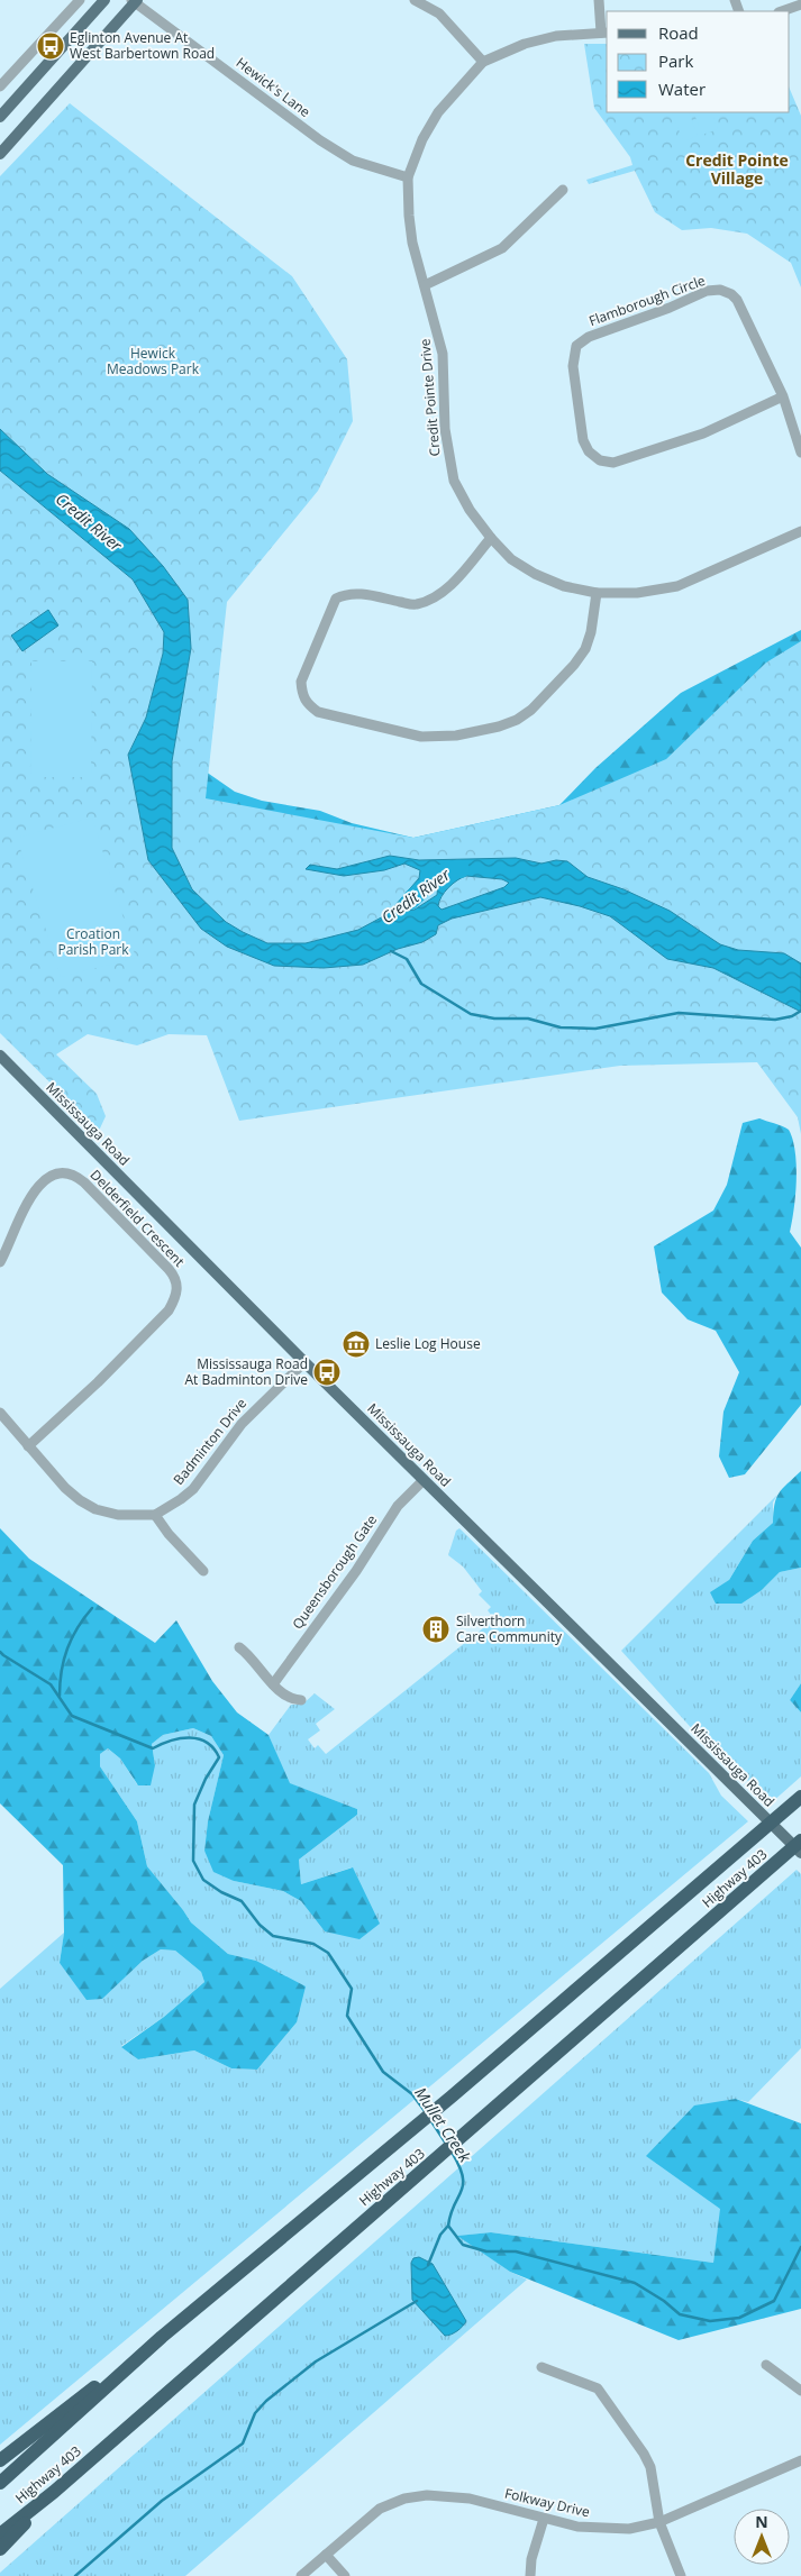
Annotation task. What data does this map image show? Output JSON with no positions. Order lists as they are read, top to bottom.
{
  "streets": {
    "highway": ["Highway 403"],
    "main road": ["Mississauga Road"],
    "street": [
      "Hewick's Lane",
      "Flamborough Circle",
      "Credit Pointe Drive",
      "Delderfield Crescent",
      "Badminton Drive",
      "Queensborough Gate",
      "Folkway Drive"
    ]
  },
  "crossings": [
    ["Hewick's Lane", "Credit Pointe Drive"],
    ["Mississauga Road", "Badminton Drive"],
    ["Mississauga Road", "Queensborough Gate"]
  ],
  "districts": ["Credit Pointe Village"],
  "water": ["Credit River", "Mullet Creek"],
  "parks": ["Hewick Meadows Park", "Croation Parish Park"],
  "places": {
    "bus stop": ["Eglinton Avenue At West Barbertown Road", "Mississauga Road At Badminton Drive"],
    "museum": ["Leslie Log House"],
    "building": ["Silverthorn Care Community"]
  },
  "legend": ["Road", "Park", "Water"],
  "north": "top"
}
